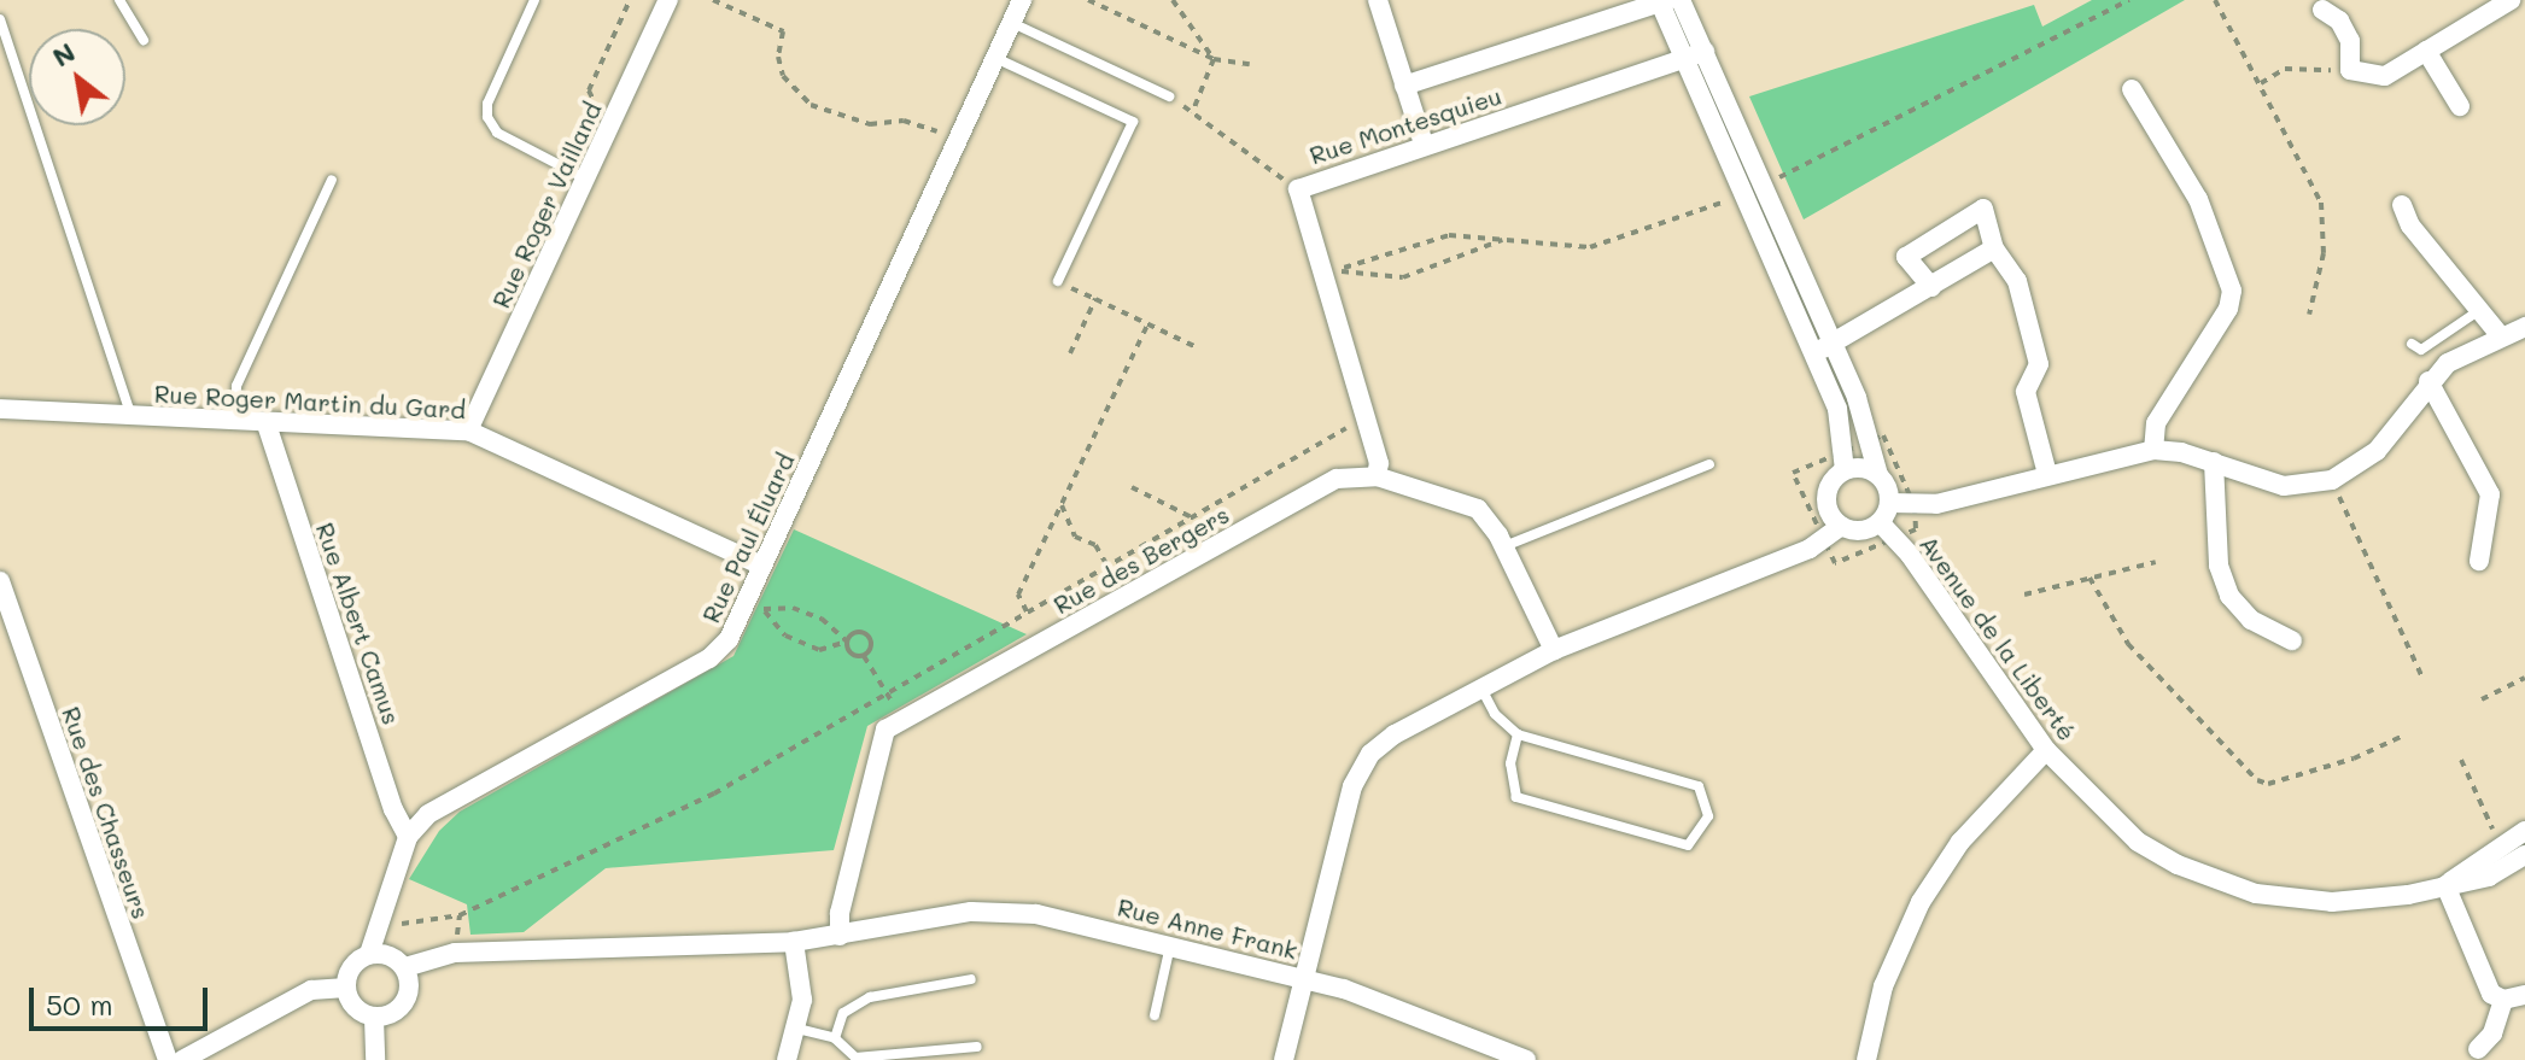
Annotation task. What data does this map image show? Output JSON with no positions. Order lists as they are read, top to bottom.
{
  "streets": {
    "street": [
      "Rue Montesquieu",
      "Rue Roger Vailland",
      "Rue Roger Martin du Gard",
      "Rue Paul Éluard",
      "Rue des Bergers",
      "Rue Albert Camus",
      "Avenue de la Liberté",
      "Rue des Chasseurs",
      "Rue Anne Frank"
    ]
  },
  "crossings": [
    ["Rue Montesquieu", "Rue des Bergers"],
    ["Rue Roger Vailland", "Rue Roger Martin du Gard"],
    ["Rue Roger Martin du Gard", "Rue Paul Éluard"],
    ["Rue Roger Martin du Gard", "Rue Albert Camus"],
    ["Rue Paul Éluard", "Rue Albert Camus"],
    ["Rue des Bergers", "Rue Anne Frank"],
    ["Avenue de la Liberté", "Rue Anne Frank"]
  ],
  "scale_bar": "50 m",
  "north": "top left"
}
